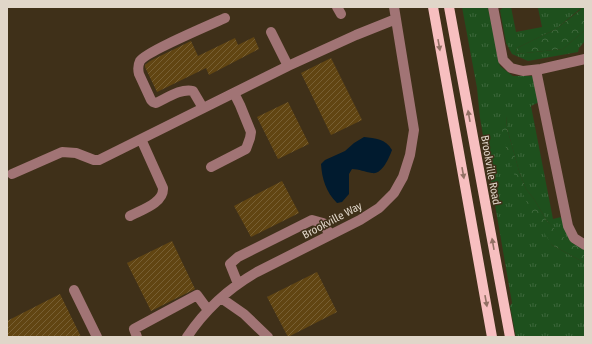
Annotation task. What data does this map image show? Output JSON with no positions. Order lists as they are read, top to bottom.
{
  "streets": {
    "main road": ["Brookville Road"],
    "street": ["Brookville Way"]
  }
}
